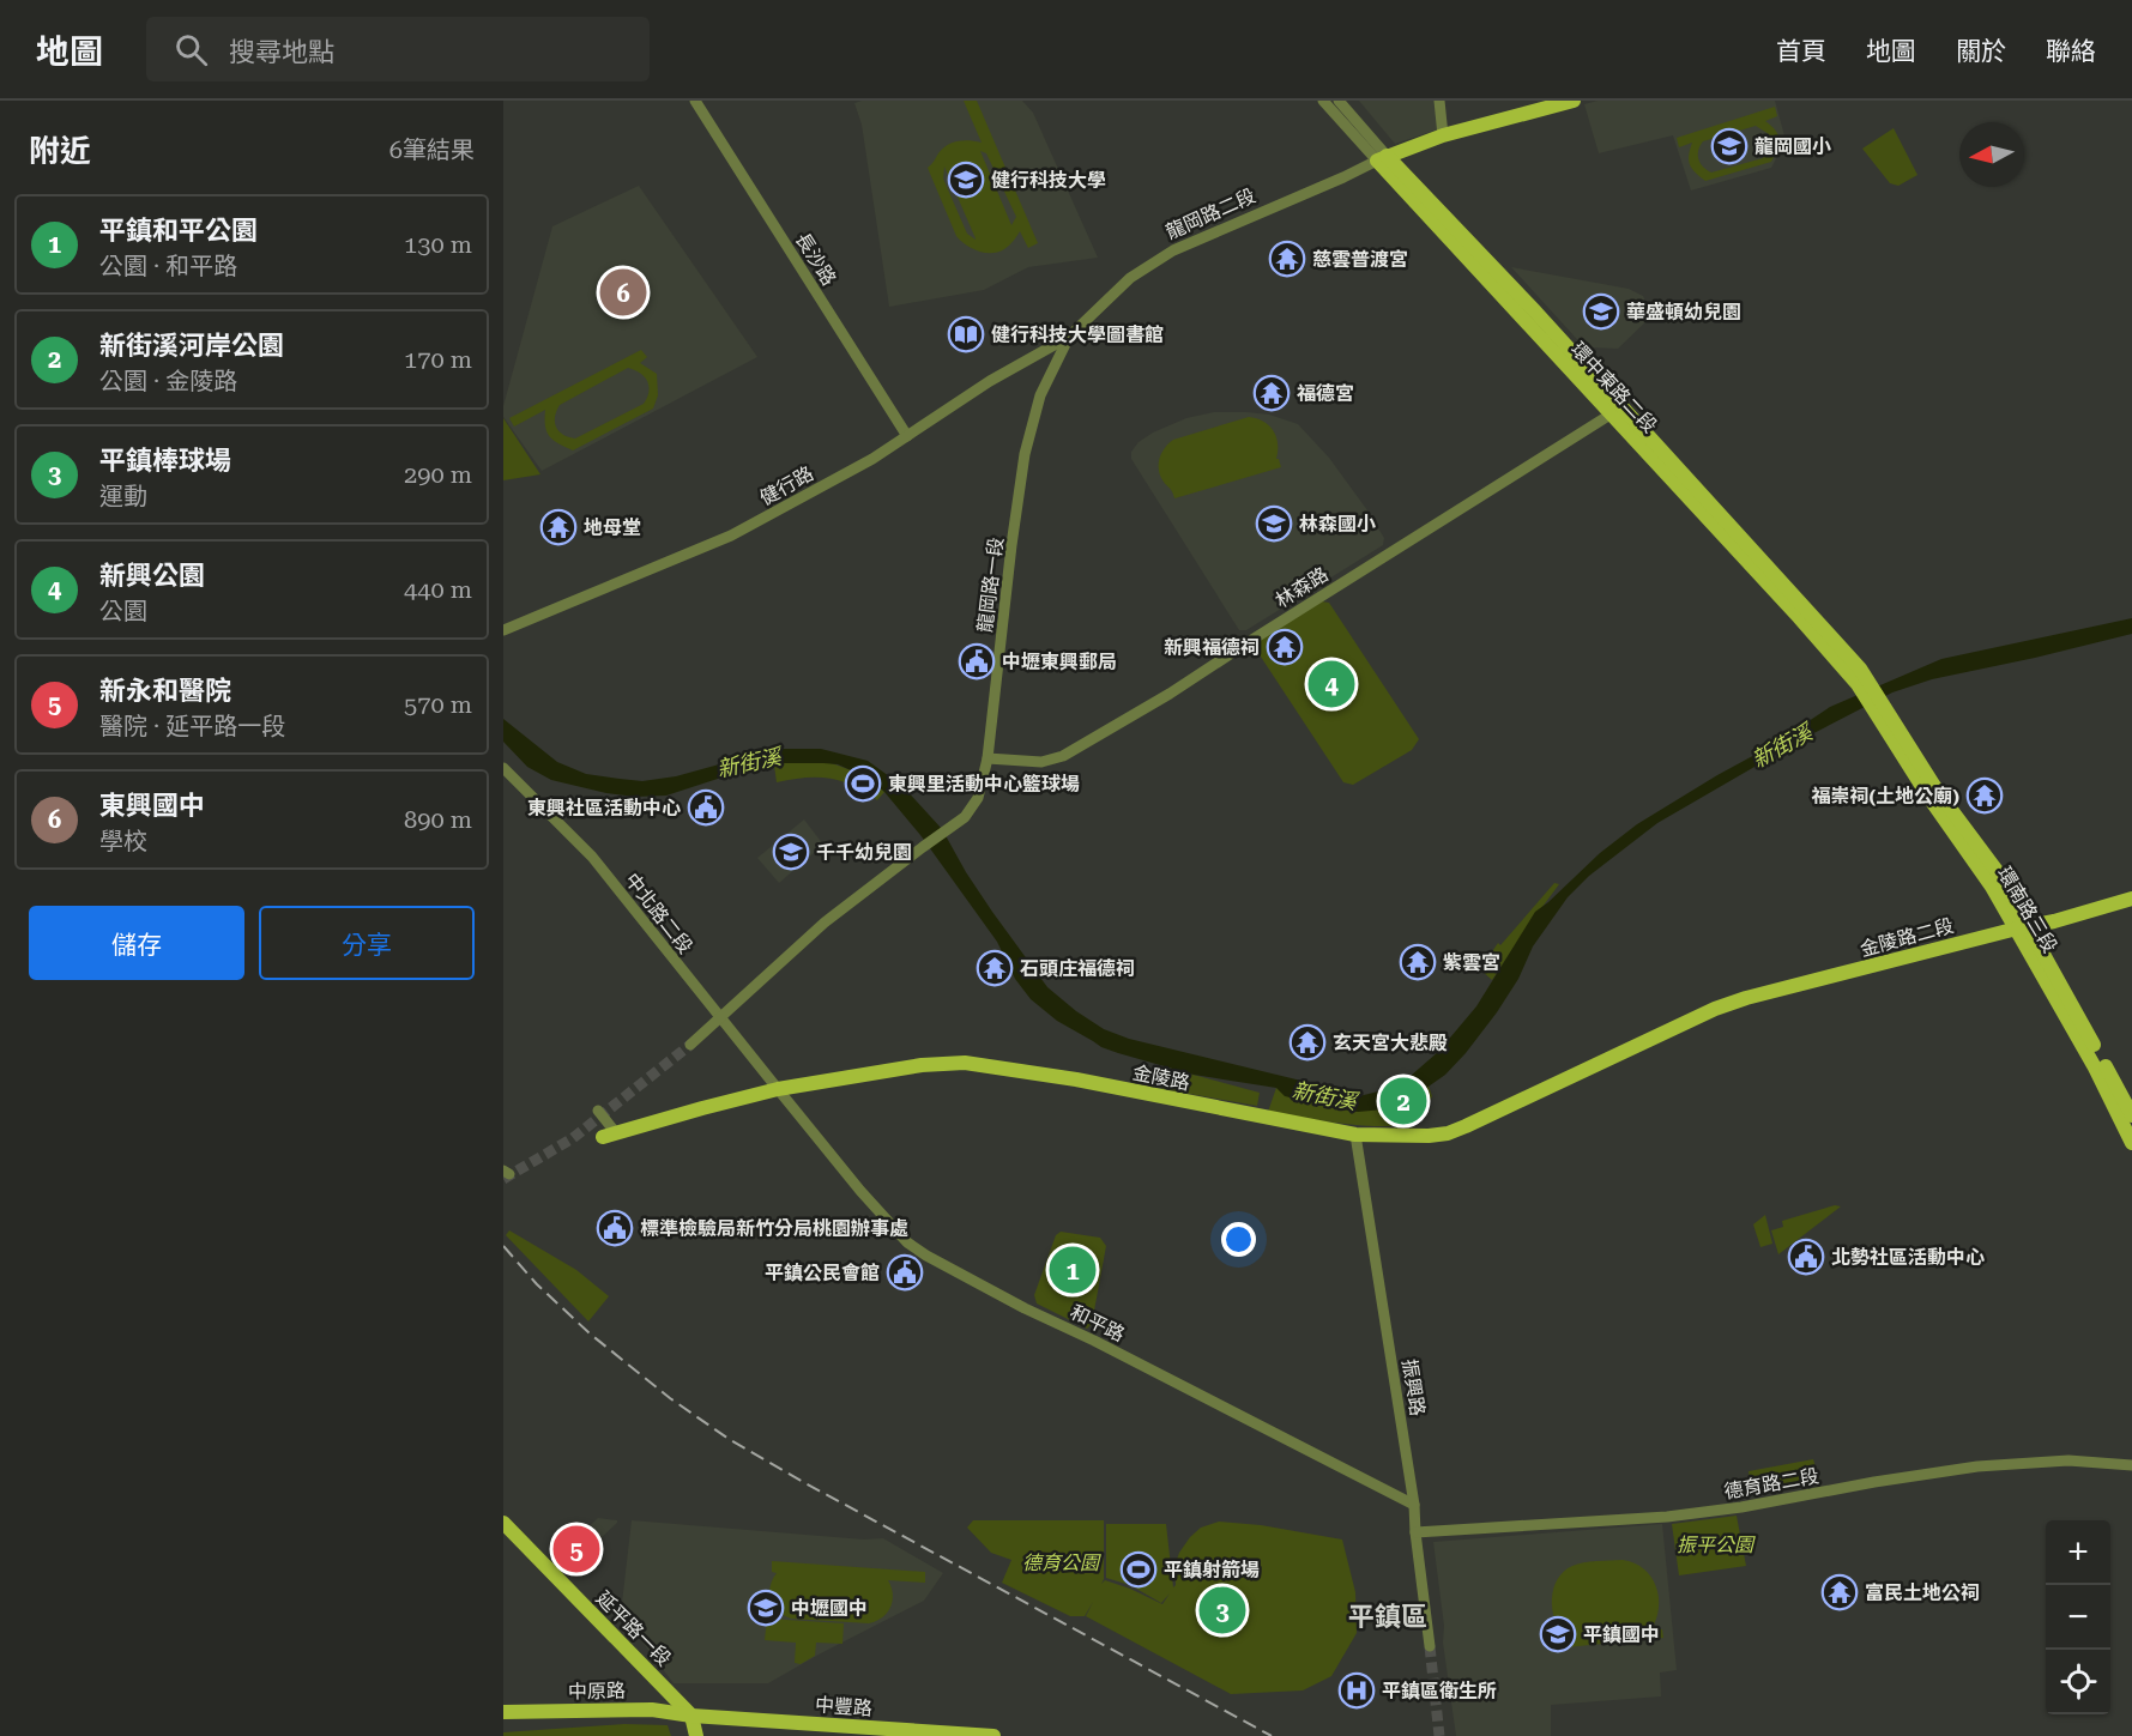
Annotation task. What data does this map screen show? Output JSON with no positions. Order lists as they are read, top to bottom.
{
  "streets": {
    "main road": [
      "環中東路二段",
      "環南路三段",
      "金陵路二段",
      "金陵路",
      "延平路一段",
      "中原路",
      "中豐路"
    ],
    "street": [
      "龍岡路二段",
      "長沙路",
      "健行路",
      "龍岡路一段",
      "林森路",
      "中北路二段",
      "和平路",
      "振興路",
      "德育路二段"
    ]
  },
  "crossings": [
    ["龍岡路二段", "環中東路二段"],
    ["龍岡路二段", "健行路"],
    ["龍岡路二段", "龍岡路一段"],
    ["長沙路", "健行路"],
    ["環中東路二段", "林森路"],
    ["環中東路二段", "環南路三段"],
    ["健行路", "龍岡路一段"],
    ["龍岡路一段", "林森路"],
    ["龍岡路一段", "中北路二段"],
    ["環南路三段", "金陵路二段"],
    ["中北路二段", "金陵路"],
    ["中北路二段", "和平路"],
    ["金陵路二段", "金陵路"],
    ["金陵路", "和平路"],
    ["金陵路", "振興路"],
    ["和平路", "振興路"],
    ["振興路", "德育路二段"],
    ["延平路一段", "中原路"],
    ["延平路一段", "中豐路"],
    ["中原路", "中豐路"]
  ],
  "districts": ["平鎮區"],
  "water": ["新街溪"],
  "parks": ["振平公園", "德育公園"],
  "places": {
    "school or university": [
      "龍岡國小",
      "健行科技大學",
      "華盛頓幼兒園",
      "林森國小",
      "千千幼兒園",
      "中壢國中",
      "平鎮國中"
    ],
    "temple": [
      "慈雲普渡宮",
      "福德宮",
      "地母堂",
      "新興福德祠",
      "福崇祠(土地公廟)",
      "紫雲宮",
      "石頭庄福德祠",
      "玄天宮大悲殿",
      "富民土地公祠"
    ],
    "library": ["健行科技大學圖書館"],
    "public building": [
      "中壢東興郵局",
      "東興社區活動中心",
      "標準檢驗局新竹分局桃園辦事處",
      "北勢社區活動中心",
      "平鎮公民會館"
    ],
    "sports": ["東興里活動中心籃球場", "平鎮射箭場"],
    "hospital": ["平鎮區衛生所"]
  },
  "north": "left",
  "page": {
    "header": "地圖",
    "search": "搜尋地點",
    "nav": [
      "首頁",
      "地圖",
      "關於",
      "聯絡"
    ],
    "heading": ["附近", "6筆結果"],
    "list": [
      {
        "mark": "1",
        "name": "平鎮和平公園",
        "note": "公園 · 和平路",
        "value": "130 m"
      },
      {
        "mark": "2",
        "name": "新街溪河岸公園",
        "note": "公園 · 金陵路",
        "value": "170 m"
      },
      {
        "mark": "3",
        "name": "平鎮棒球場",
        "note": "運動",
        "value": "290 m"
      },
      {
        "mark": "4",
        "name": "新興公園",
        "note": "公園",
        "value": "440 m"
      },
      {
        "mark": "5",
        "name": "新永和醫院",
        "note": "醫院 · 延平路一段",
        "value": "570 m"
      },
      {
        "mark": "6",
        "name": "東興國中",
        "note": "學校",
        "value": "890 m"
      }
    ],
    "pins": [
      "6",
      "4",
      "2",
      "1",
      "5",
      "3"
    ],
    "buttons": ["儲存", "分享"],
    "map_buttons": ["+", "−"]
  }
}
